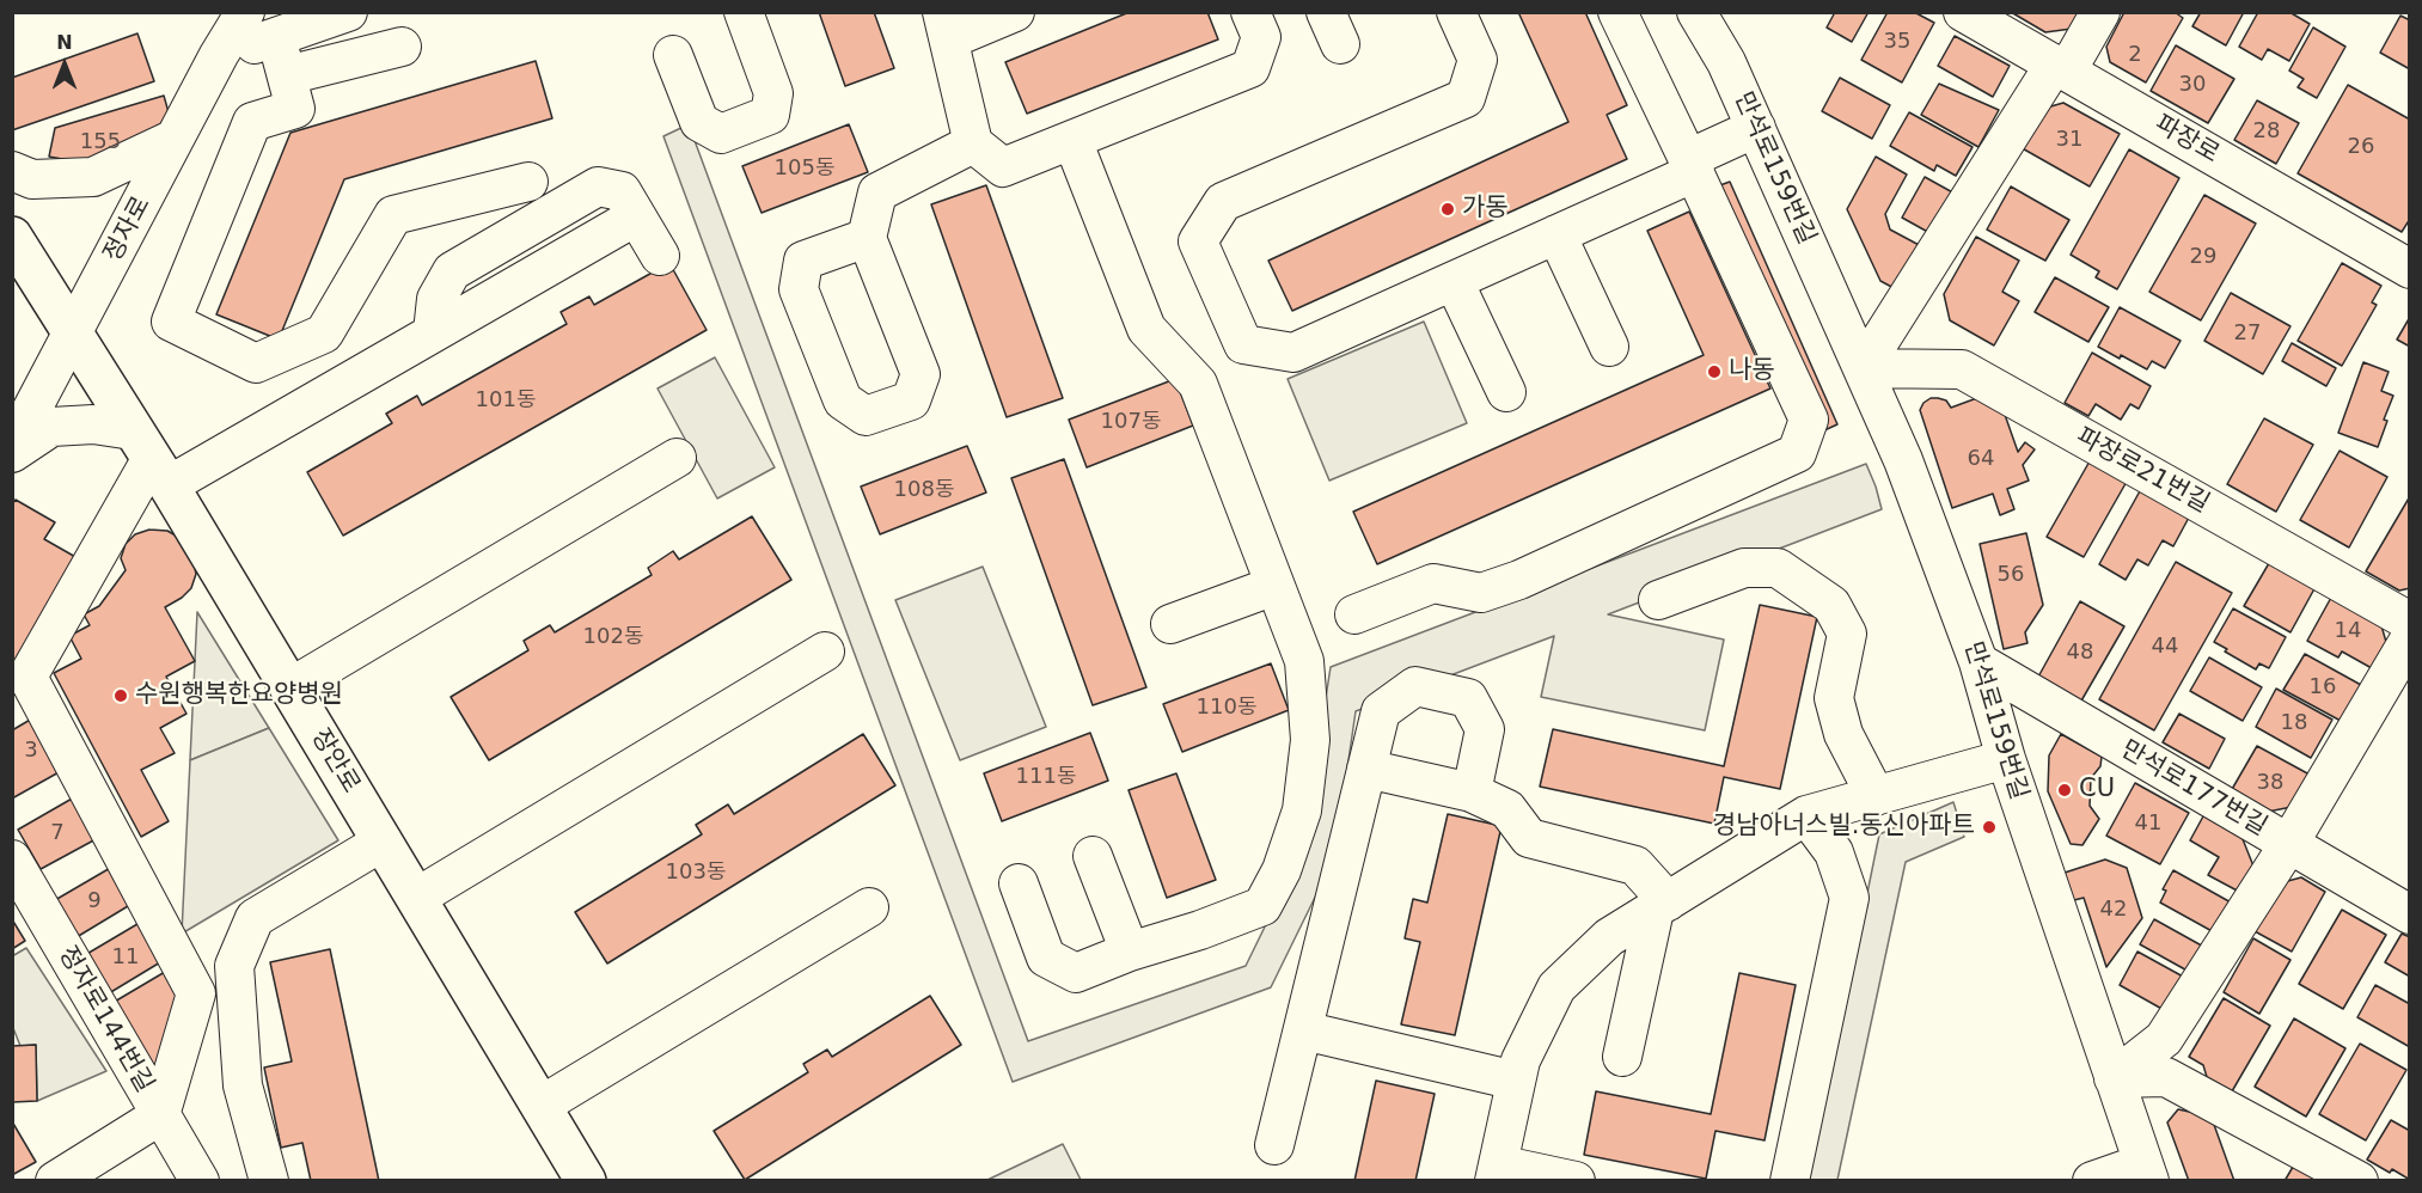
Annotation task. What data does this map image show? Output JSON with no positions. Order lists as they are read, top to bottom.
{
  "streets": {
    "main road": ["장안로"],
    "street": [
      "파장로",
      "만석로159번길",
      "정자로",
      "파장로21번길",
      "만석로177번길",
      "정자로144번길"
    ]
  },
  "crossings": [
    ["만석로159번길", "파장로21번길"],
    ["만석로159번길", "만석로177번길"],
    ["정자로", "장안로"]
  ],
  "places": [
    "가동",
    "나동",
    "수원행복한요양병원",
    "CU",
    "경남아너스빌.동신아파트"
  ],
  "house_numbers": [
    "35",
    "2",
    "30",
    "28",
    "31",
    "155",
    "26",
    "105동",
    "29",
    "27",
    "101동",
    "107동",
    "64",
    "108동",
    "56",
    "14",
    "102동",
    "44",
    "48",
    "16",
    "110동",
    "18",
    "3",
    "111동",
    "38",
    "41",
    "7",
    "103동",
    "9",
    "42",
    "11"
  ],
  "north": "top"
}
